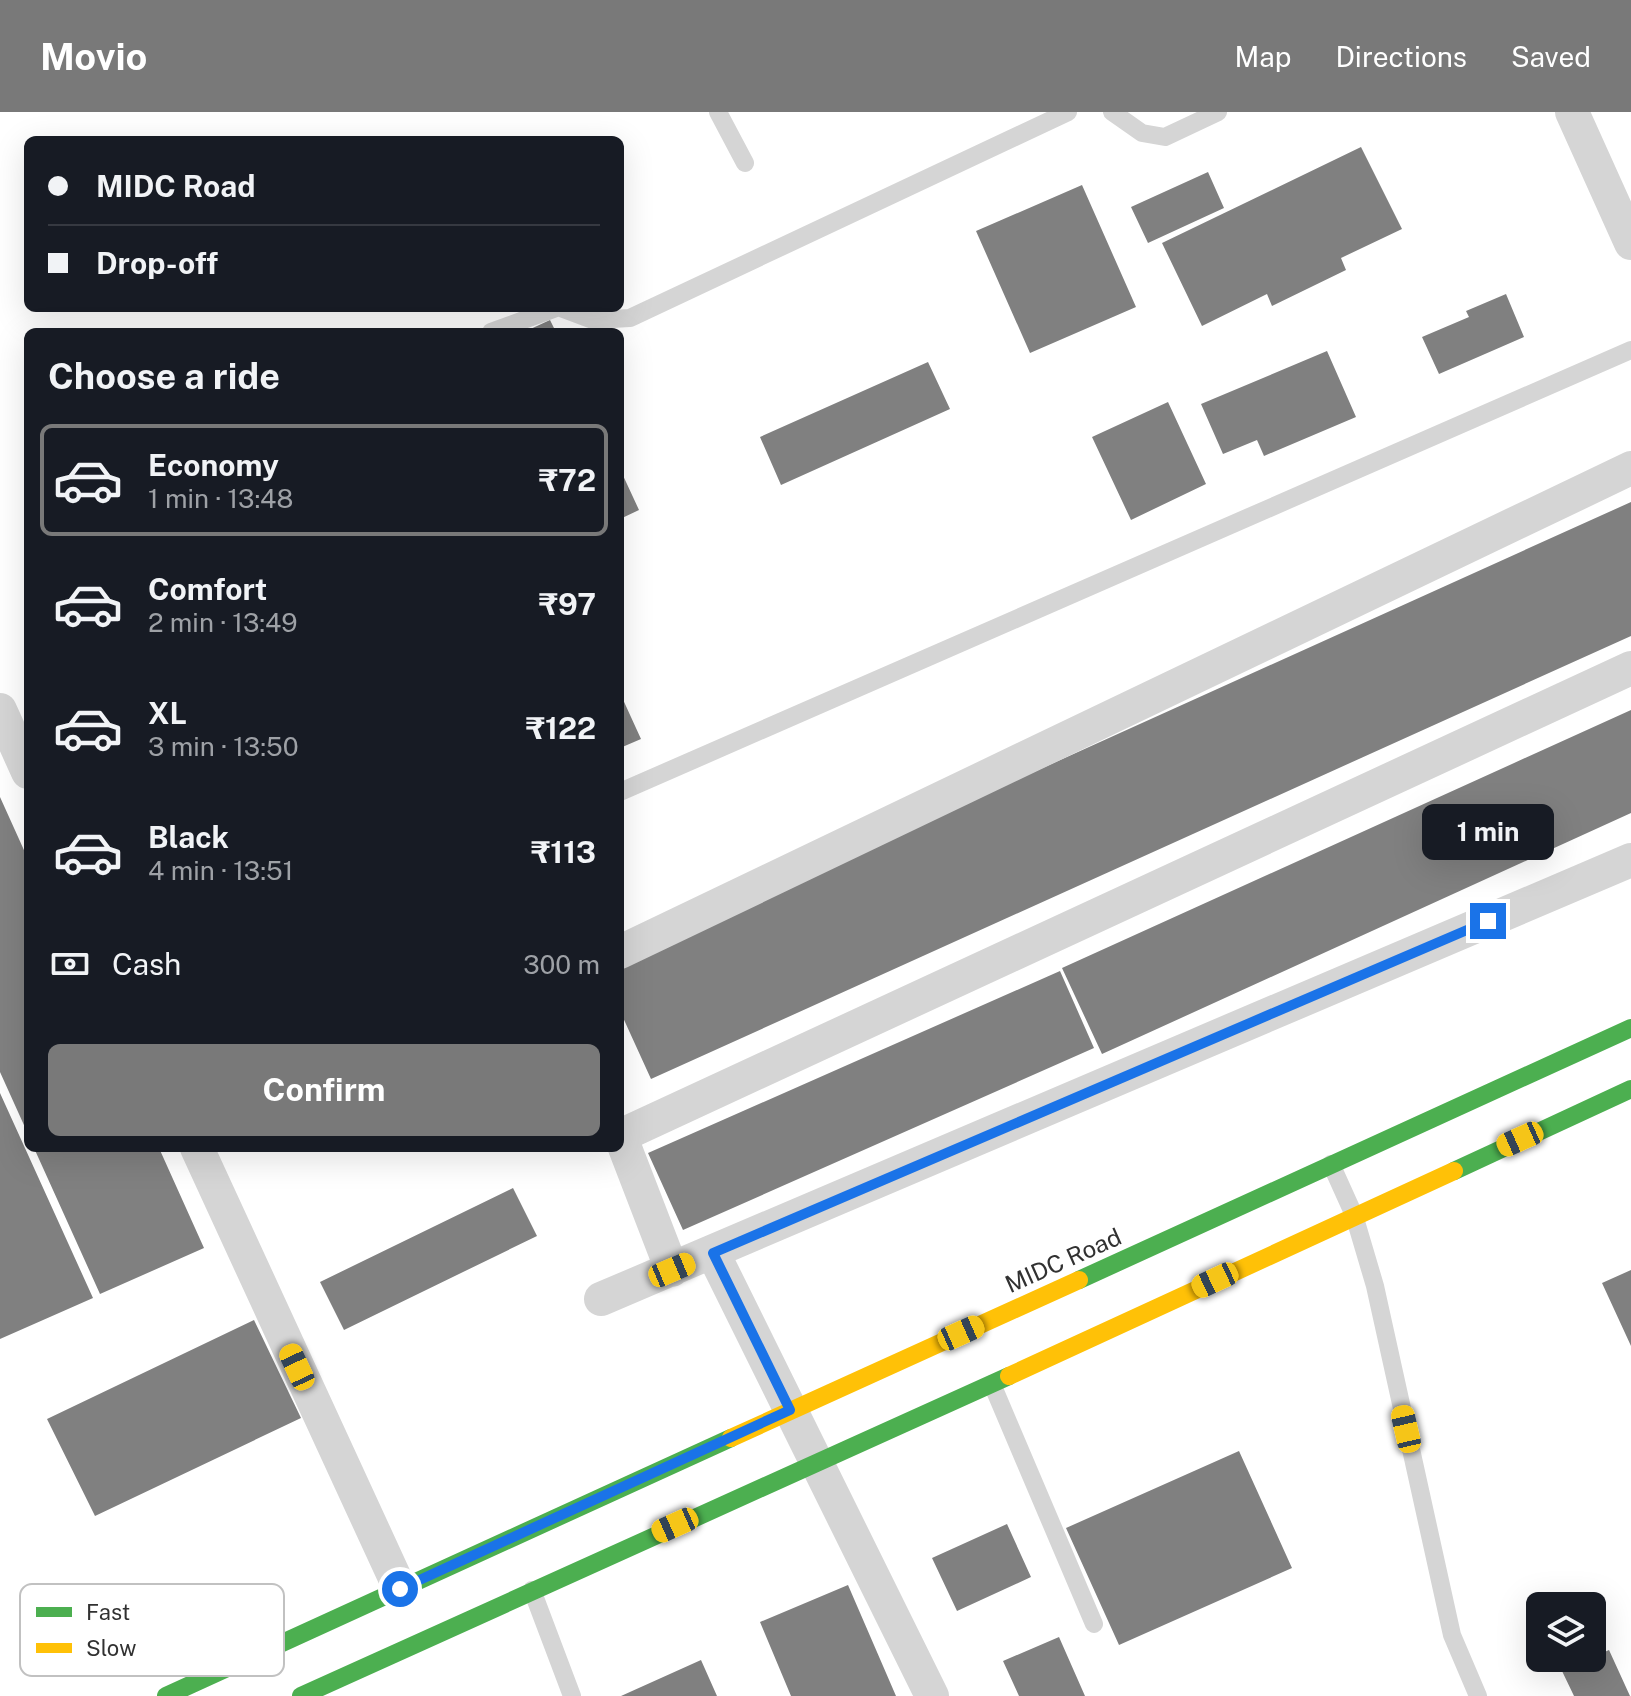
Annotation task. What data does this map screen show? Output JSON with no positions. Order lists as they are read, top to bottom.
{
  "streets": {
    "main road": ["MIDC Road"]
  },
  "legend": ["Fast", "Slow"],
  "page": {
    "header": "Movio",
    "nav": ["Map", "Directions", "Saved"],
    "banner": ["MIDC Road", "Drop-off"],
    "heading": "Choose a ride",
    "list": [
      {
        "name": "Economy",
        "note": "1 min · 13:48",
        "value": "₹72"
      },
      {
        "name": "Comfort",
        "note": "2 min · 13:49",
        "value": "₹97"
      },
      {
        "name": "XL",
        "note": "3 min · 13:50",
        "value": "₹122"
      },
      {
        "name": "Black",
        "note": "4 min · 13:51",
        "value": "₹113"
      }
    ],
    "bubble": "1 min",
    "pay": ["Cash", "300 m"],
    "buttons": "Confirm"
  }
}
